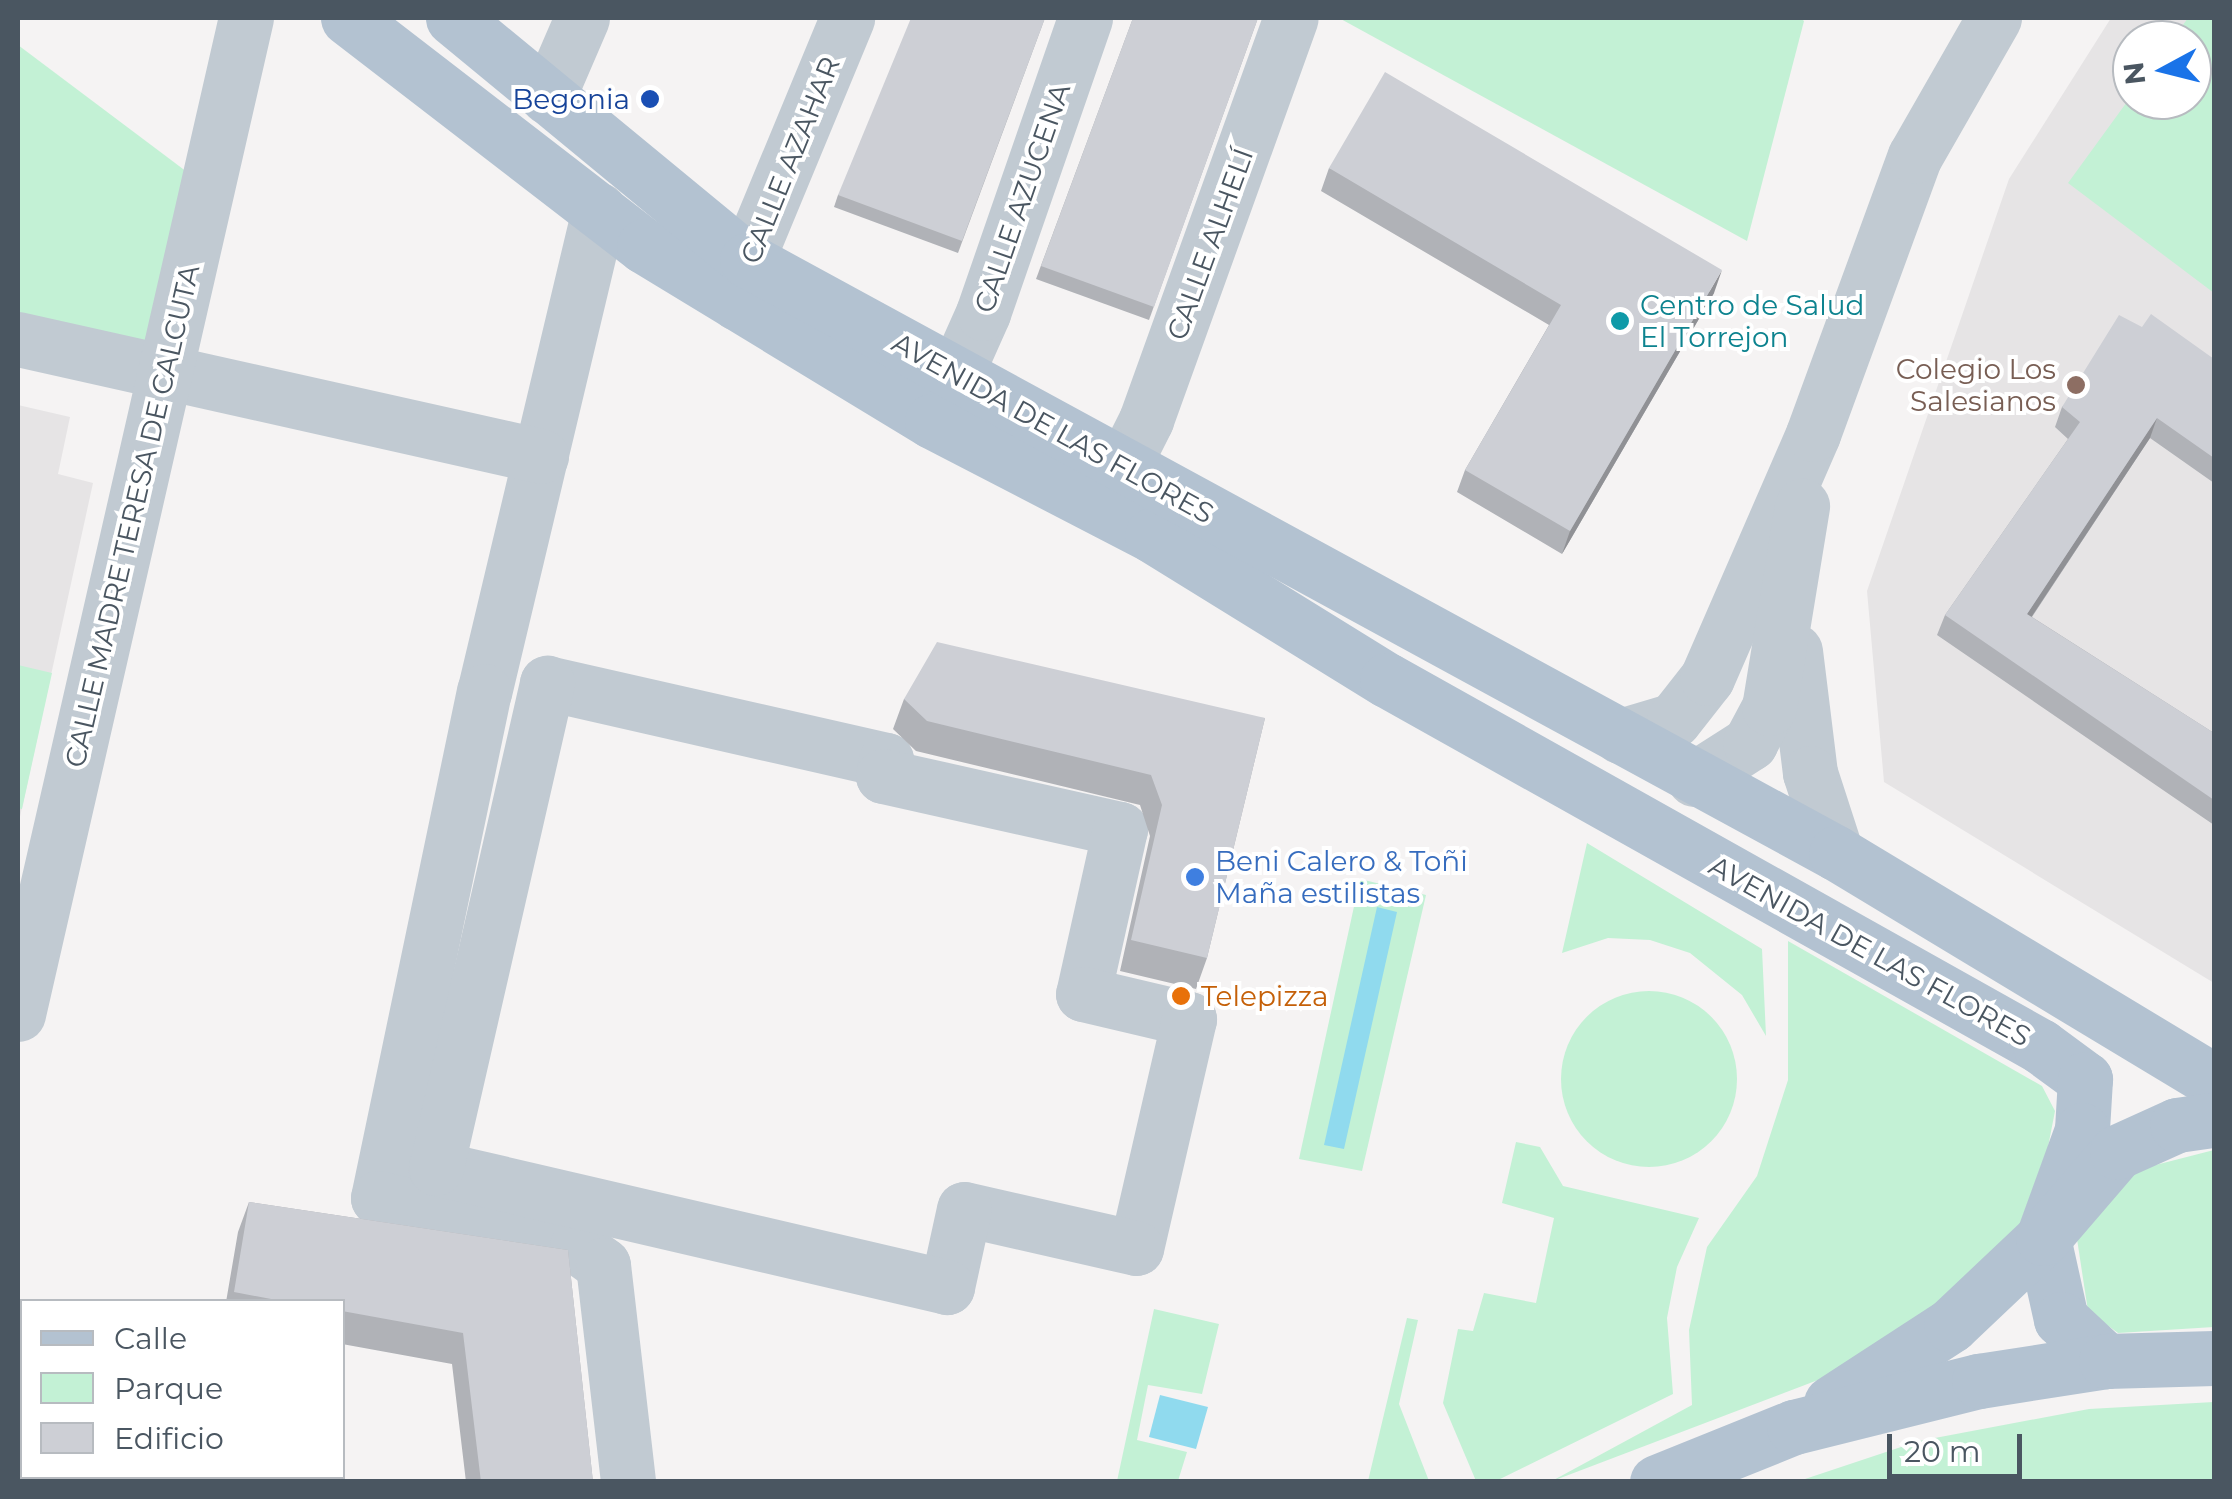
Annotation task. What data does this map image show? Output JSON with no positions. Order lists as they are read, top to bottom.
{
  "streets": {
    "main road": ["AVENIDA DE LAS FLORES"],
    "street": [
      "CALLE AZAHAR",
      "CALLE AZUCENA",
      "CALLE ALHELÍ",
      "CALLE MADRE TERESA DE CALCUTA"
    ]
  },
  "crossings": [
    ["CALLE AZAHAR", "AVENIDA DE LAS FLORES"],
    ["CALLE AZUCENA", "AVENIDA DE LAS FLORES"],
    ["CALLE ALHELÍ", "AVENIDA DE LAS FLORES"]
  ],
  "places": [
    "Begonia",
    "Centro de Salud El Torrejon",
    "Colegio Los Salesianos",
    "Beni Calero & Toñi Maña estilistas",
    "Telepizza"
  ],
  "legend": ["Calle", "Parque", "Edificio"],
  "scale_bar": "20 m",
  "north": "left"
}
